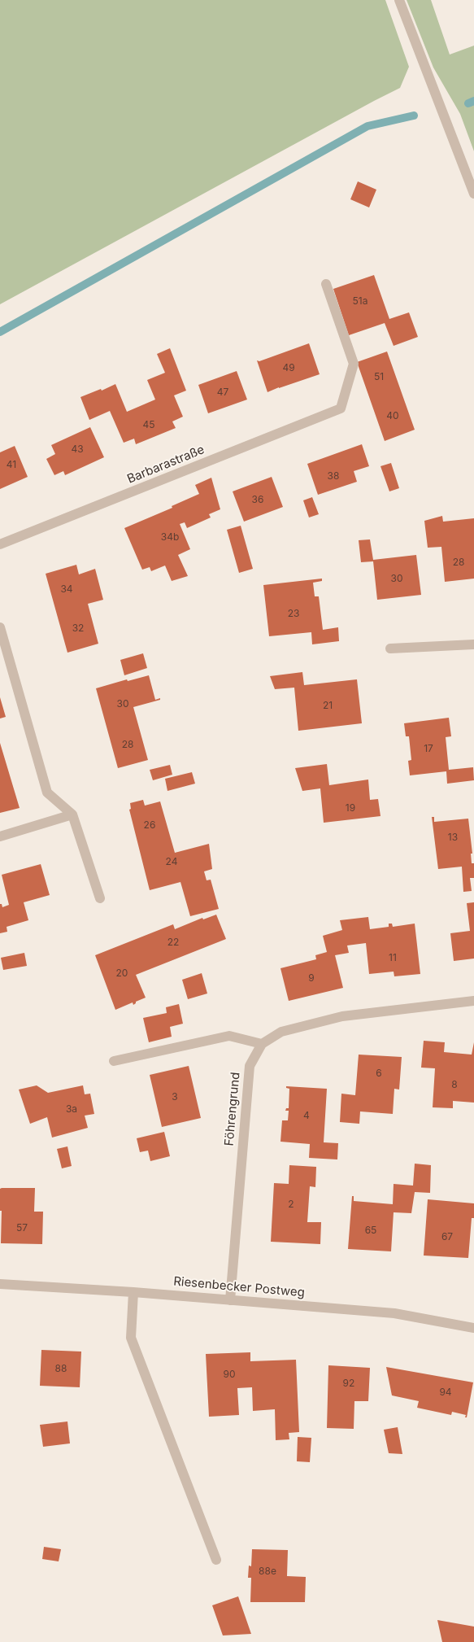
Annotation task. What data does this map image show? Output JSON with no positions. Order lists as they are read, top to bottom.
{
  "streets": {
    "street": ["Barbarastraße", "Föhrengrund", "Riesenbecker Postweg"]
  },
  "crossings": [
    ["Föhrengrund", "Riesenbecker Postweg"]
  ],
  "house_numbers": [
    "51a",
    "49",
    "51",
    "47",
    "40",
    "45",
    "43",
    "41",
    "38",
    "36",
    "34b",
    "28",
    "30",
    "34",
    "23",
    "32",
    "30",
    "21",
    "28",
    "17",
    "19",
    "26",
    "13",
    "24",
    "22",
    "11",
    "20",
    "9",
    "6",
    "8",
    "3",
    "3a",
    "4",
    "2",
    "57",
    "65",
    "67",
    "88",
    "90",
    "92",
    "94",
    "88e"
  ]
}
